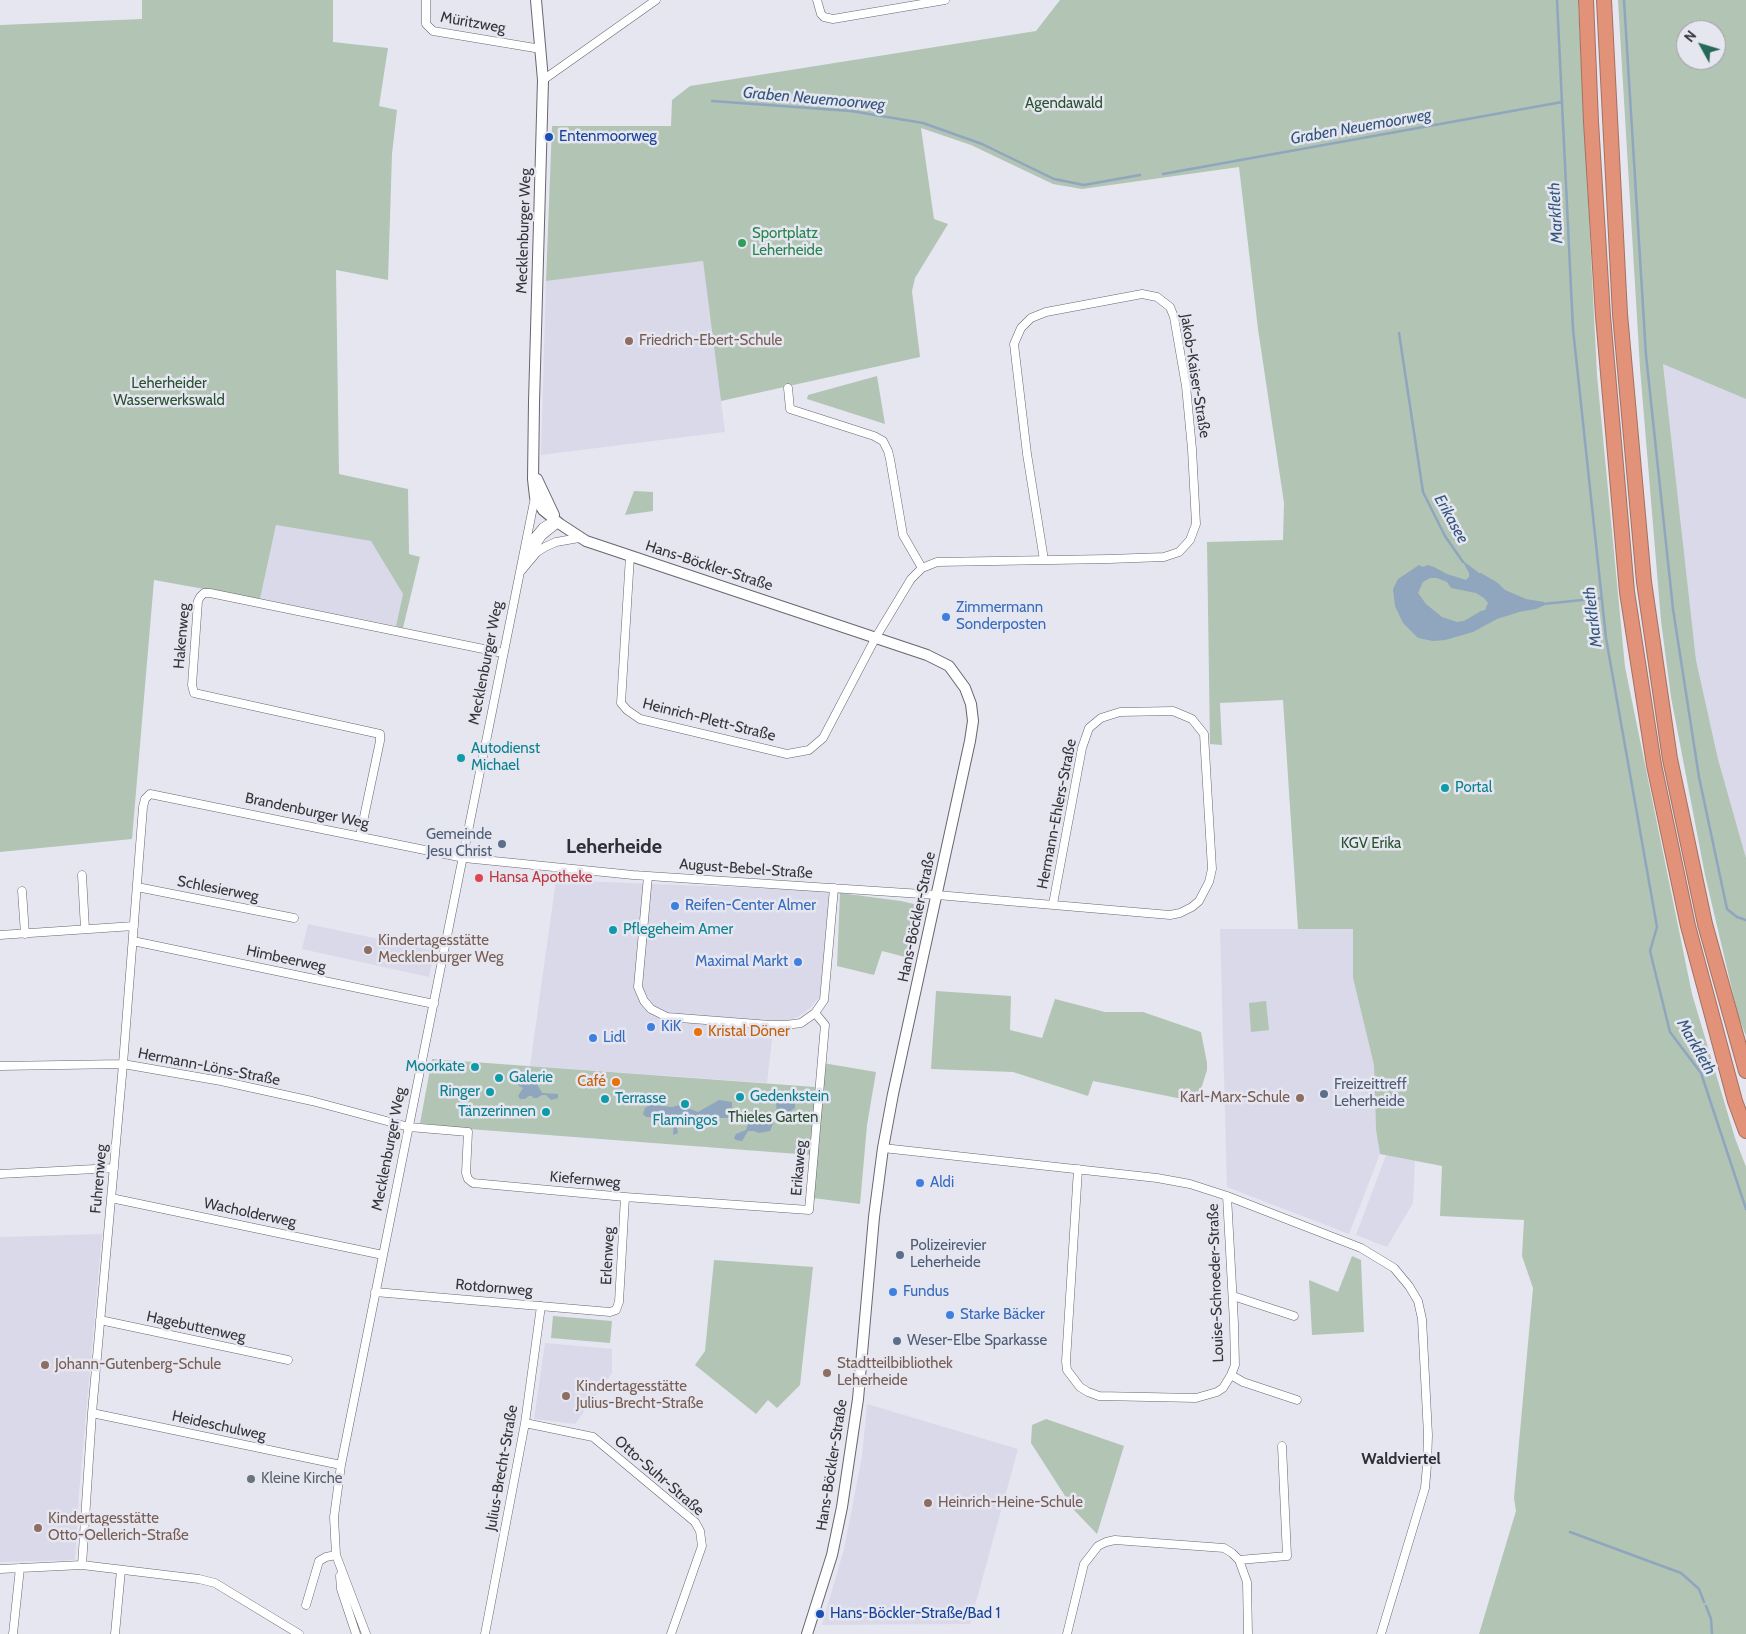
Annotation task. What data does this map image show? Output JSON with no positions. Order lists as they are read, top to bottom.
{
  "streets": {
    "street": [
      "Müritzweg",
      "Mecklenburger Weg",
      "Jakob-Kaiser-Straße",
      "Hans-Böckler-Straße",
      "Hakenweg",
      "Heinrich-Plett-Straße",
      "Brandenburger Weg",
      "Hermann-Ehlers-Straße",
      "August-Bebel-Straße",
      "Schlesierweg",
      "Himbeerweg",
      "Hermann-Löns-Straße",
      "Erikaweg",
      "Fuhrenweg",
      "Kiefernweg",
      "Wacholderweg",
      "Erlenweg",
      "Louise-Schroeder-Straße",
      "Rotdornweg",
      "Hagebuttenweg",
      "Heideschulweg",
      "Julius-Brecht-Straße",
      "Otto-Suhr-Straße"
    ]
  },
  "crossings": [
    ["Müritzweg", "Mecklenburger Weg"],
    ["Mecklenburger Weg", "Hans-Böckler-Straße"],
    ["Mecklenburger Weg", "Hakenweg"],
    ["Mecklenburger Weg", "Brandenburger Weg"],
    ["Mecklenburger Weg", "August-Bebel-Straße"],
    ["Mecklenburger Weg", "Himbeerweg"],
    ["Mecklenburger Weg", "Hermann-Löns-Straße"],
    ["Mecklenburger Weg", "Kiefernweg"],
    ["Mecklenburger Weg", "Wacholderweg"],
    ["Mecklenburger Weg", "Rotdornweg"],
    ["Mecklenburger Weg", "Heideschulweg"],
    ["Hans-Böckler-Straße", "Heinrich-Plett-Straße"],
    ["Hans-Böckler-Straße", "Hermann-Ehlers-Straße"],
    ["Hans-Böckler-Straße", "August-Bebel-Straße"],
    ["Hans-Böckler-Straße", "Louise-Schroeder-Straße"],
    ["Hakenweg", "Brandenburger Weg"],
    ["Brandenburger Weg", "August-Bebel-Straße"],
    ["Brandenburger Weg", "Fuhrenweg"],
    ["Hermann-Ehlers-Straße", "August-Bebel-Straße"],
    ["Schlesierweg", "Fuhrenweg"],
    ["Himbeerweg", "Fuhrenweg"],
    ["Hermann-Löns-Straße", "Fuhrenweg"],
    ["Hermann-Löns-Straße", "Kiefernweg"],
    ["Erikaweg", "Kiefernweg"],
    ["Fuhrenweg", "Wacholderweg"],
    ["Fuhrenweg", "Hagebuttenweg"],
    ["Fuhrenweg", "Heideschulweg"],
    ["Kiefernweg", "Erlenweg"],
    ["Erlenweg", "Rotdornweg"],
    ["Rotdornweg", "Julius-Brecht-Straße"],
    ["Julius-Brecht-Straße", "Otto-Suhr-Straße"]
  ],
  "districts": ["Leherheide", "Waldviertel"],
  "water": ["Graben Neuemoorweg", "Markfleth", "Erikasee"],
  "parks": [
    "Agendawald",
    "Leherheider Wasserwerkswald",
    "KGV Erika",
    "Thieles Garten"
  ],
  "places": [
    "Entenmoorweg",
    "Sportplatz Leherheide",
    "Friedrich-Ebert-Schule",
    "Zimmermann Sonderposten",
    "Autodienst Michael",
    "Portal",
    "Gemeinde Jesu Christ",
    "Hansa Apotheke",
    "Reifen-Center Almer",
    "Pflegeheim Amer",
    "Kindertagesstätte Mecklenburger Weg",
    "Maximal Markt",
    "KiK",
    "Kristal Döner",
    "Lidl",
    "Moorkate",
    "Galerie",
    "Café",
    "Ringer",
    "Freizeittreff Leherheide",
    "Gedenkstein",
    "Karl-Marx-Schule",
    "Terrasse",
    "Flamingos",
    "Tänzerinnen",
    "Aldi",
    "Polizeirevier Leherheide",
    "Fundus",
    "Starke Bäcker",
    "Weser-Elbe Sparkasse",
    "Johann-Gutenberg-Schule",
    "Stadtteilbibliothek Leherheide",
    "Kindertagesstätte Julius-Brecht-Straße",
    "Kleine Kirche",
    "Heinrich-Heine-Schule",
    "Kindertagesstätte Otto-Oellerich-Straße",
    "Hans-Böckler-Straße/Bad 1"
  ],
  "north": "top left"
}
